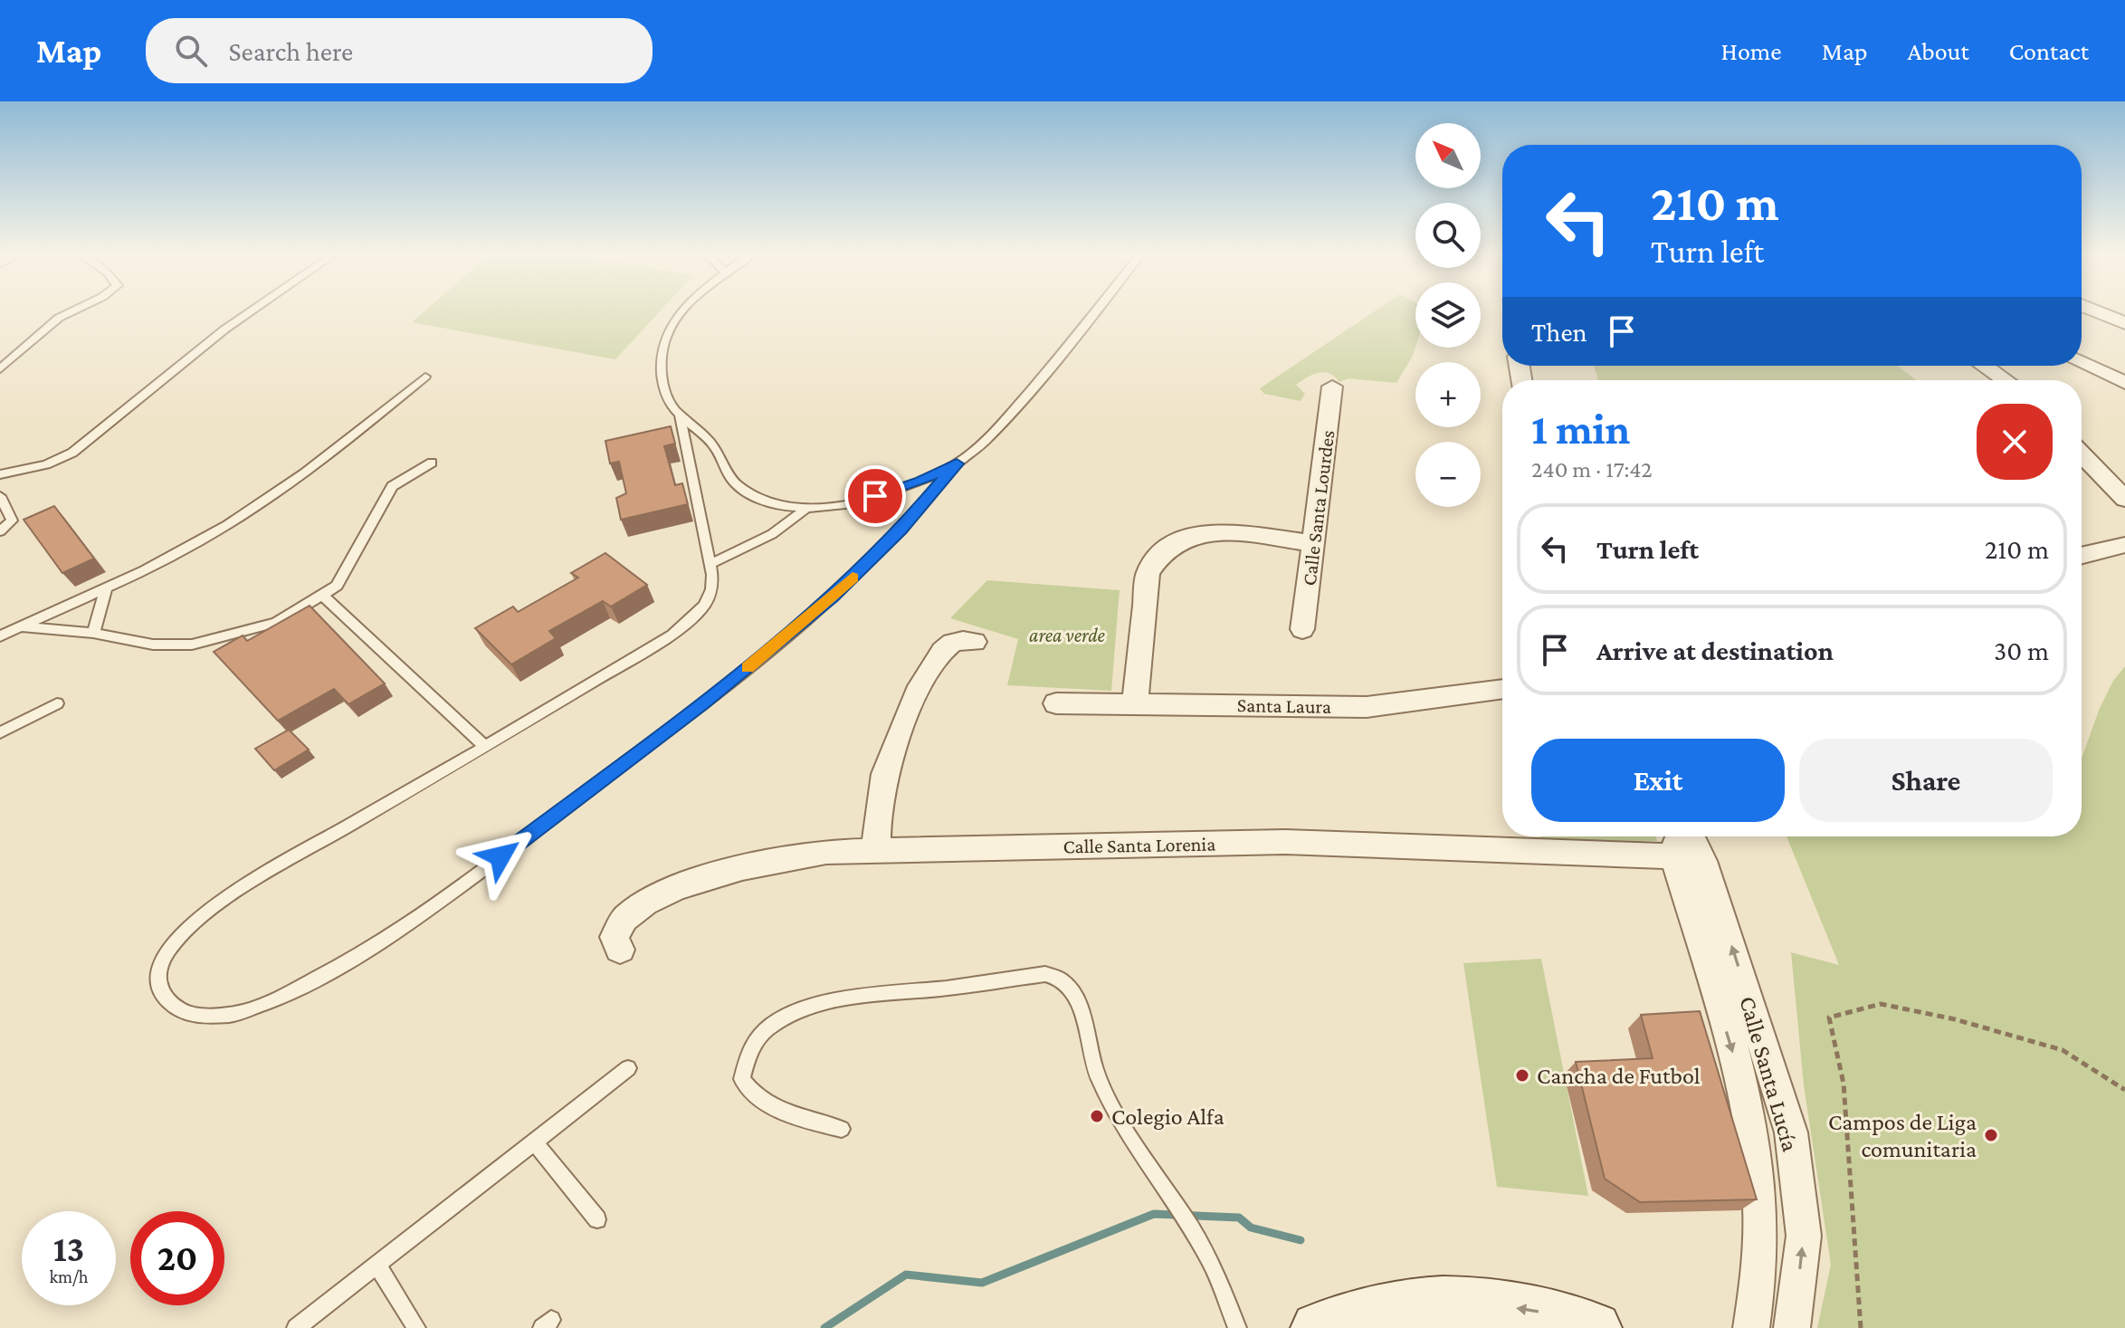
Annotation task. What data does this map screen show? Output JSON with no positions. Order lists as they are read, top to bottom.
{
  "streets": {
    "street": [
      "Calle Santa Lourdes",
      "Santa Laura",
      "Calle Santa Lorenia",
      "Calle Santa Lucía"
    ]
  },
  "crossings": [
    ["Calle Santa Lorenia", "Calle Santa Lucía"]
  ],
  "parks": ["area verde"],
  "places": ["Cancha de Futbol", "Colegio Alfa", "Campos de Liga comunitaria"],
  "north": "top left",
  "page": {
    "header": "Map",
    "search": "Search here",
    "nav": [
      "Home",
      "Map",
      "About",
      "Contact"
    ],
    "map_buttons": ["+", "−"],
    "turn": ["210 m", "Turn left"],
    "then": "Then",
    "heading": ["1 min", "240 m · 17:42"],
    "list": [
      {
        "name": "Turn left",
        "value": "210 m"
      },
      {
        "name": "Arrive at destination",
        "value": "30 m"
      }
    ],
    "buttons": ["Exit", "Share"],
    "speed": "13 km/h",
    "limit": "20"
  }
}
